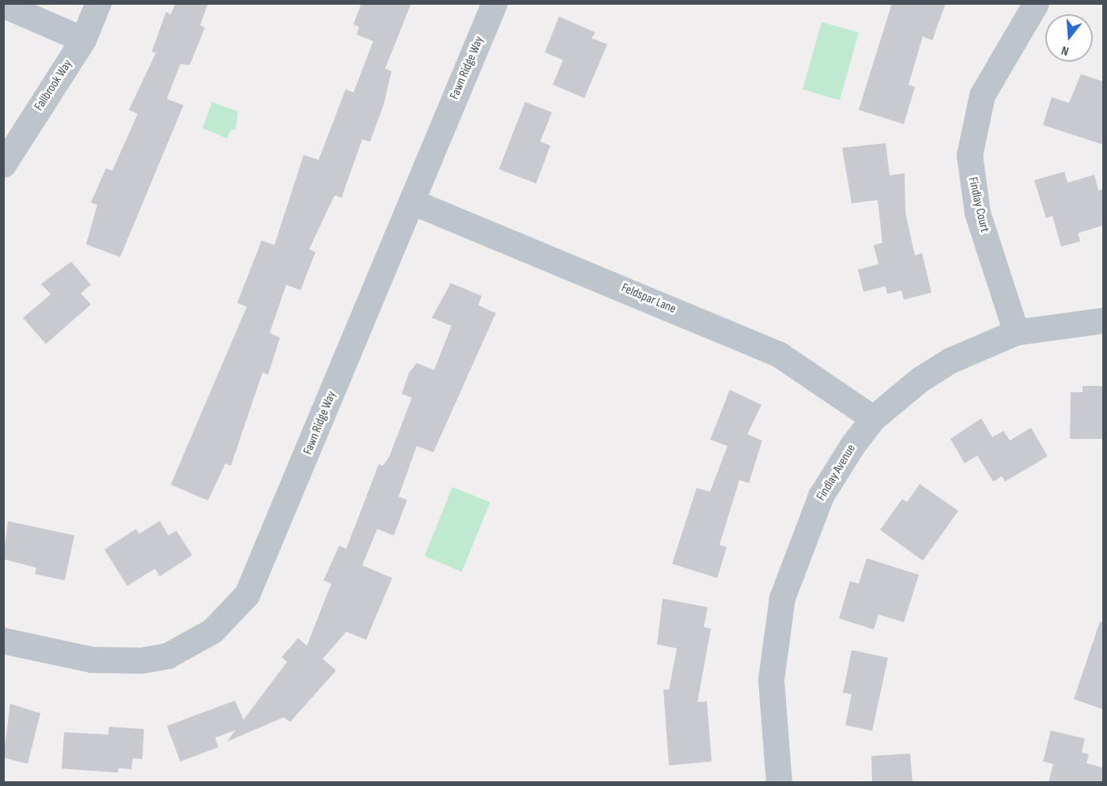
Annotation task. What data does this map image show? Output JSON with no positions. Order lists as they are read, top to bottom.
{
  "streets": {
    "street": [
      "Fawn Ridge Way",
      "Fallbrook Way",
      "Findlay Court",
      "Feldspar Lane",
      "Findlay Avenue"
    ]
  },
  "crossings": [
    ["Fawn Ridge Way", "Feldspar Lane"],
    ["Findlay Court", "Findlay Avenue"],
    ["Feldspar Lane", "Findlay Avenue"]
  ],
  "north": "bottom"
}
